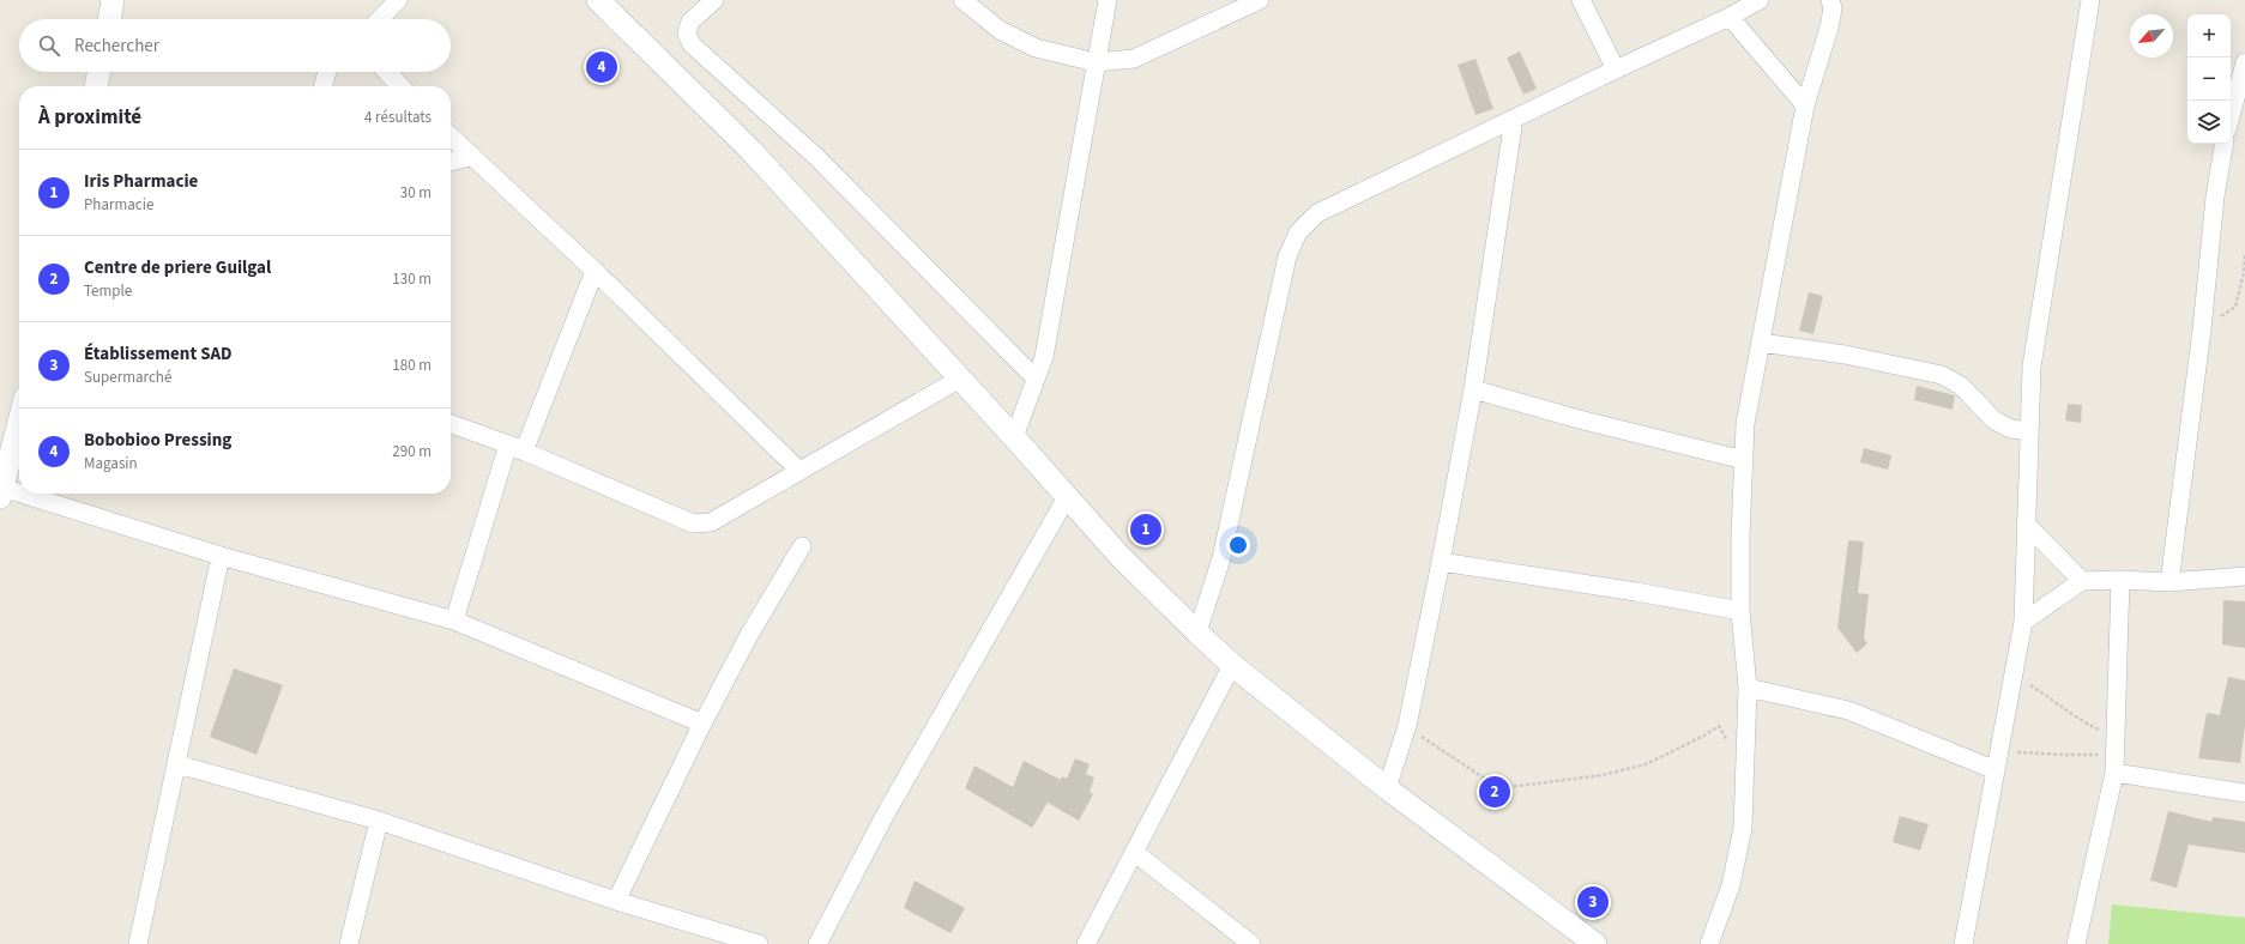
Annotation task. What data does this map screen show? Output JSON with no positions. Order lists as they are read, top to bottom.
{
  "north": "bottom left",
  "page": {
    "map_buttons": ["+", "−"],
    "search": "Rechercher",
    "pins": [
      "4",
      "1",
      "2",
      "3"
    ],
    "heading": ["À proximité", "4 résultats"],
    "list": [
      {
        "mark": "1",
        "name": "Iris Pharmacie",
        "note": "Pharmacie",
        "value": "30 m"
      },
      {
        "mark": "2",
        "name": "Centre de priere Guilgal",
        "note": "Temple",
        "value": "130 m"
      },
      {
        "mark": "3",
        "name": "Établissement SAD",
        "note": "Supermarché",
        "value": "180 m"
      },
      {
        "mark": "4",
        "name": "Bobobioo Pressing",
        "note": "Magasin",
        "value": "290 m"
      }
    ]
  }
}
